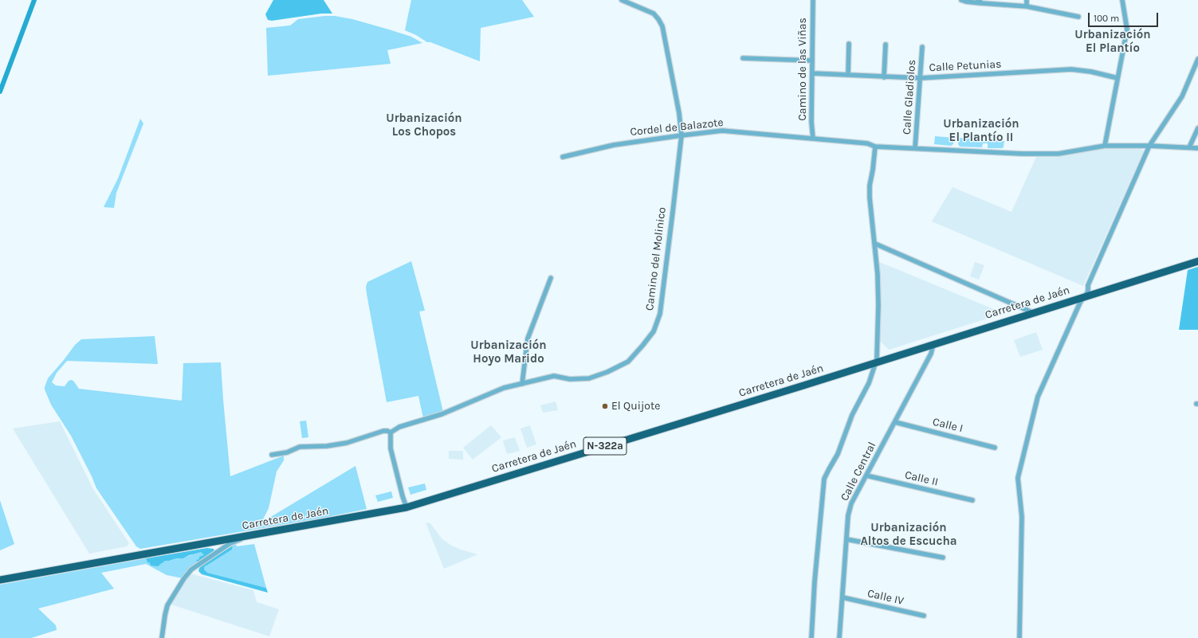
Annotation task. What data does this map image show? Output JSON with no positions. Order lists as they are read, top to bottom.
{
  "streets": {
    "highway": ["Carretera de Jaén", "N-322a"],
    "street": [
      "Calle Petunias",
      "Camino de las Viñas",
      "Calle Gladiolos",
      "Cordel de Balazote",
      "Camino del Molinico",
      "Calle I",
      "Calle Central",
      "Calle II",
      "Calle IV"
    ]
  },
  "crossings": [
    ["Calle Petunias", "Camino de las Viñas"],
    ["Calle Petunias", "Calle Gladiolos"],
    ["Camino de las Viñas", "Cordel de Balazote"],
    ["Calle Gladiolos", "Cordel de Balazote"],
    ["Cordel de Balazote", "Camino del Molinico"],
    ["Carretera de Jaén", "Calle Central"],
    ["Calle I", "Calle Central"],
    ["Calle Central", "Calle II"],
    ["Calle Central", "Calle IV"]
  ],
  "districts": [
    "Urbanización El Plantío",
    "Urbanización Los Chopos",
    "Urbanización El Plantío II",
    "Urbanización Hoyo Marido",
    "Urbanización Altos de Escucha"
  ],
  "places": ["El Quijote"],
  "scale_bar": "100 m"
}
